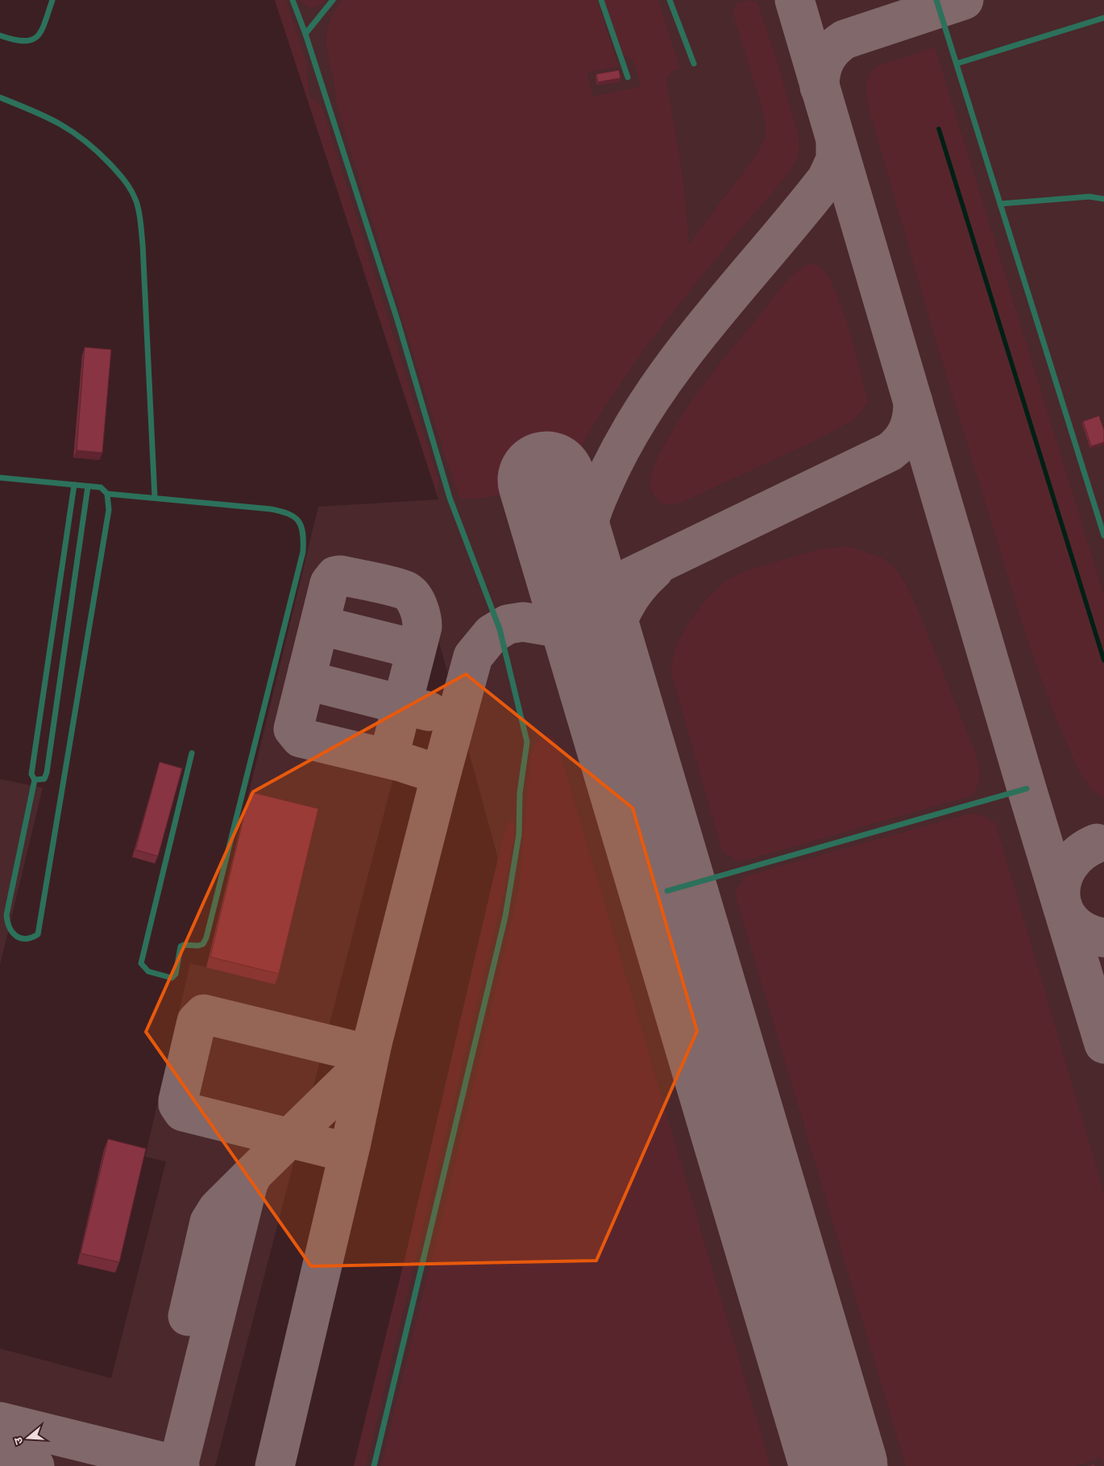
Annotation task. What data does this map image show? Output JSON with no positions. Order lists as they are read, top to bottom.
{
  "north": "left"
}
